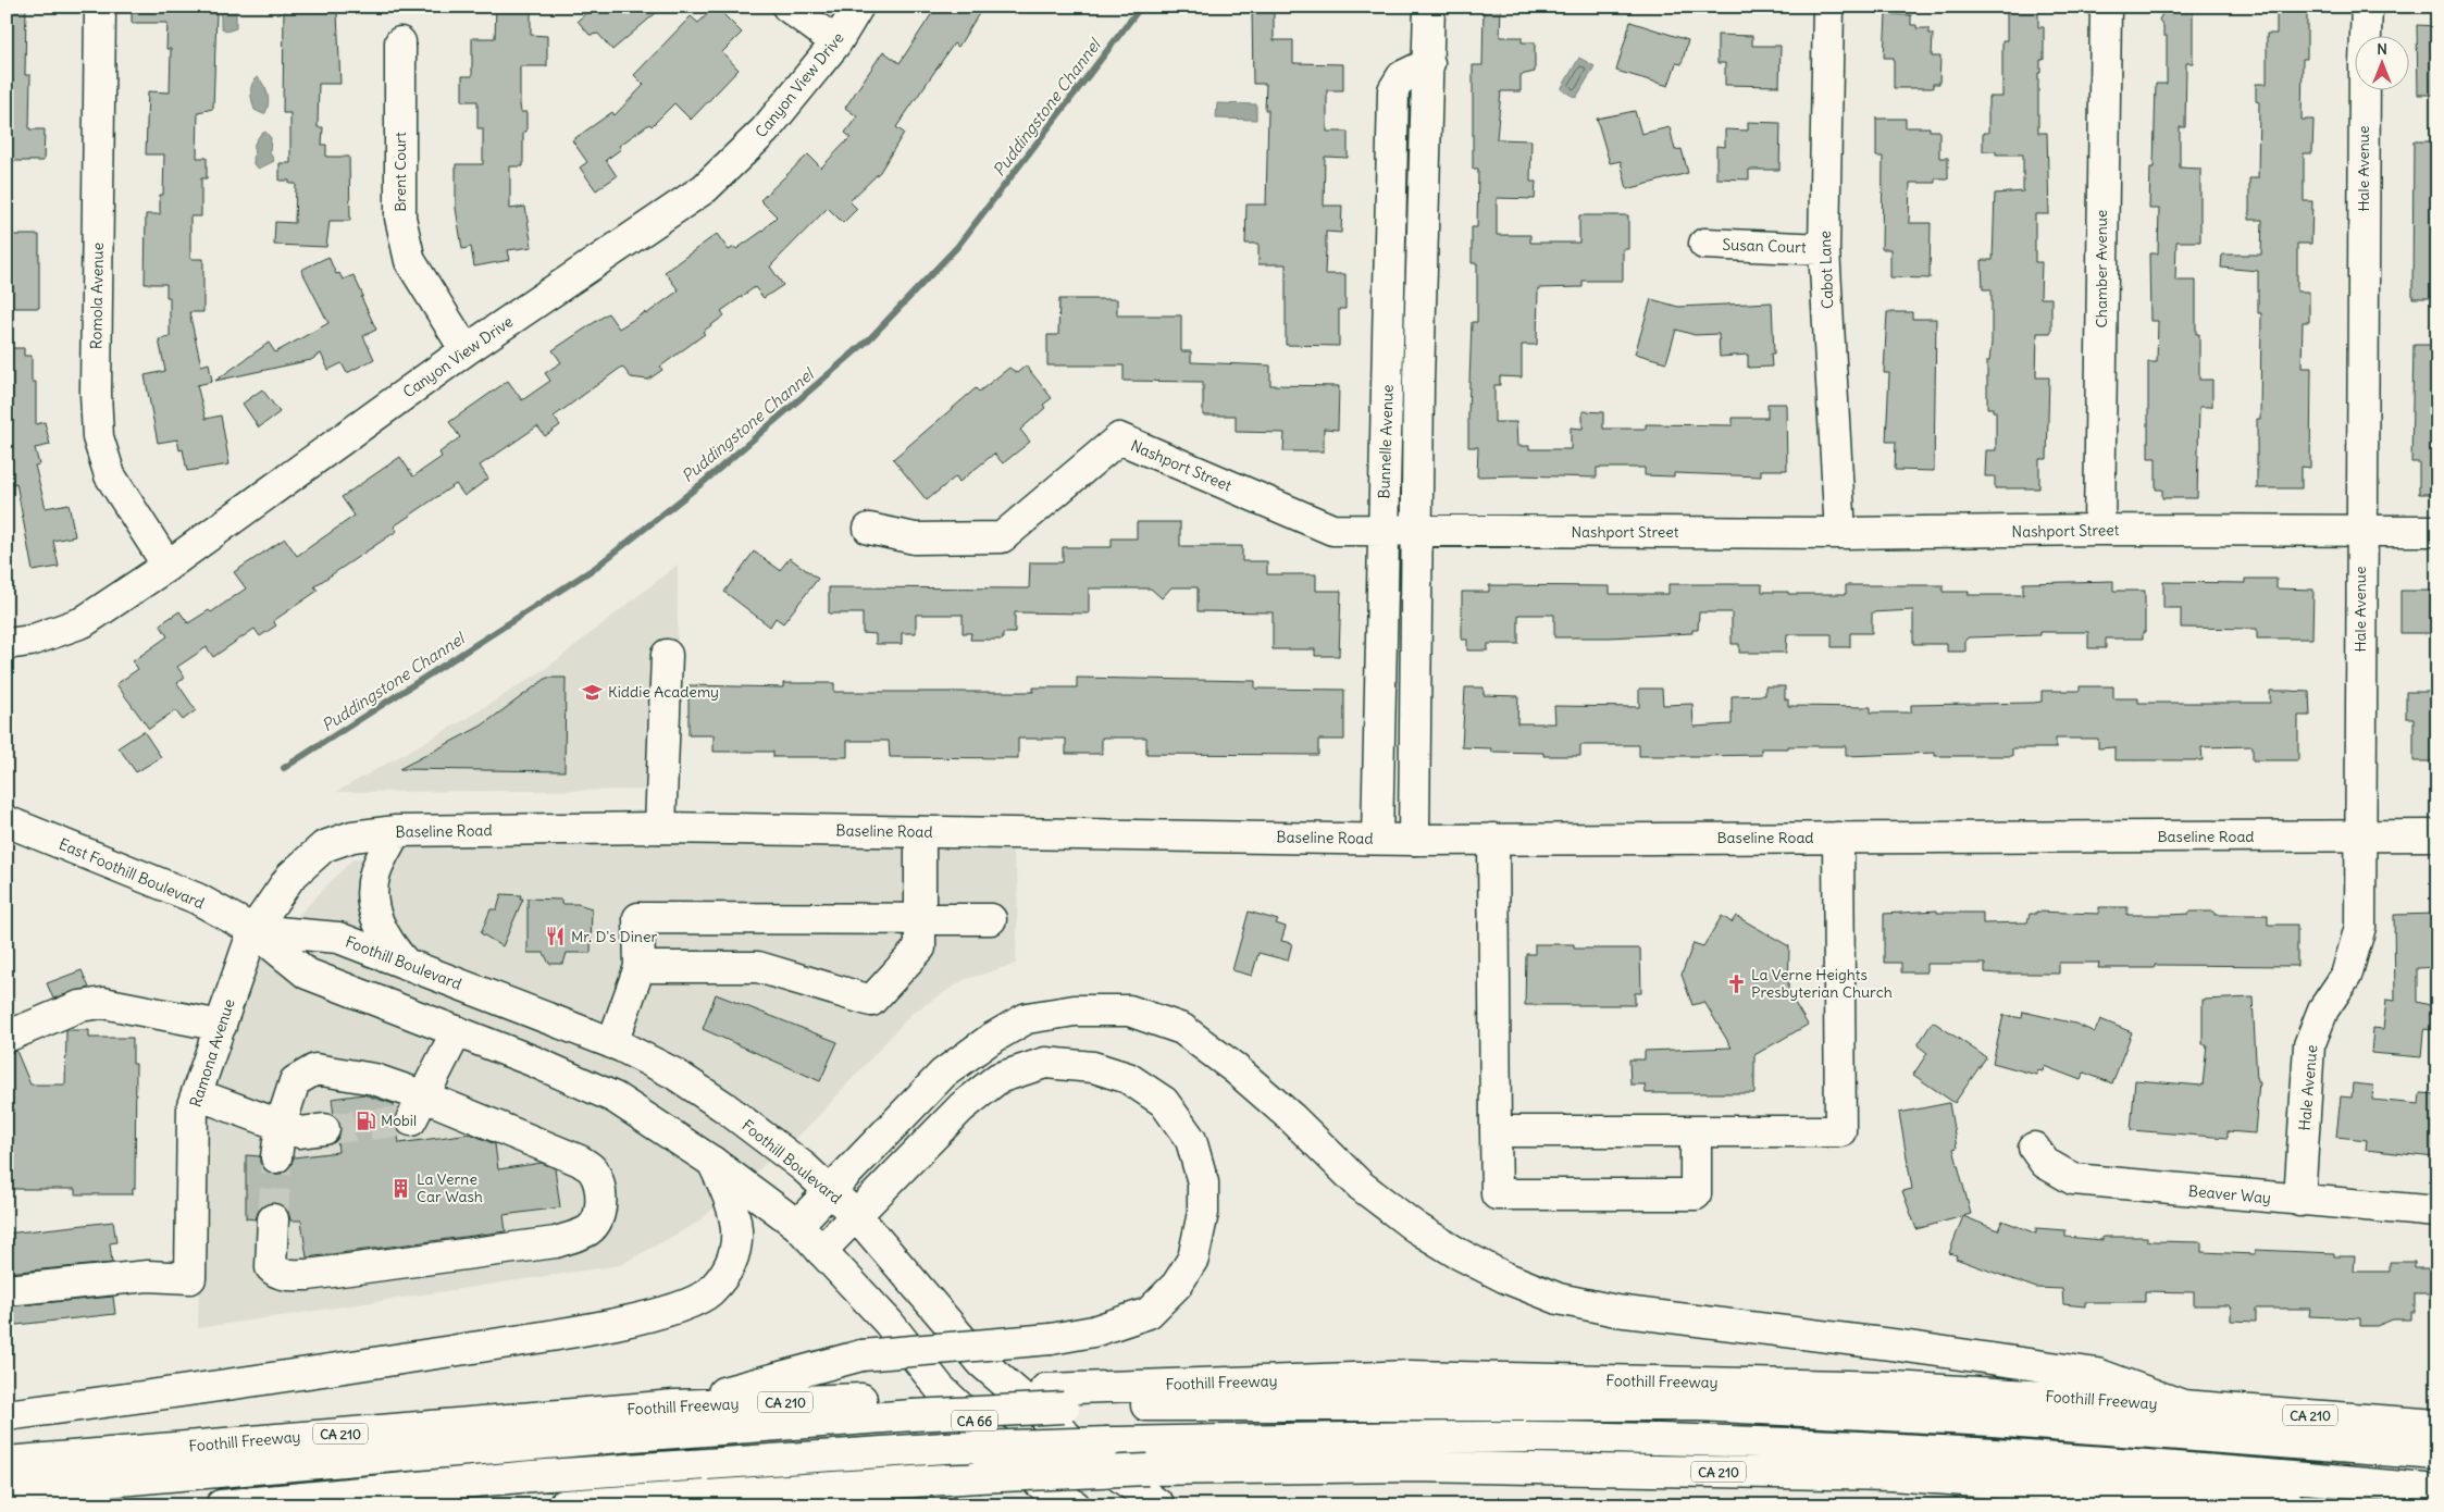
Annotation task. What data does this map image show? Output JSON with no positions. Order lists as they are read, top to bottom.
{
  "streets": {
    "main road": [
      "Canyon View Drive",
      "Hale Avenue",
      "Brent Court",
      "Susan Court",
      "Chamber Avenue",
      "Cabot Lane",
      "Romola Avenue",
      "Bunnelle Avenue",
      "Nashport Street",
      "Baseline Road",
      "East Foothill Boulevard",
      "Foothill Boulevard",
      "Ramona Avenue",
      "Beaver Way",
      "Foothill Freeway",
      "CA 210",
      "CA 66"
    ]
  },
  "crossings": [
    ["Canyon View Drive", "Brent Court"],
    ["Canyon View Drive", "Romola Avenue"],
    ["Hale Avenue", "Nashport Street"],
    ["Hale Avenue", "Baseline Road"],
    ["Hale Avenue", "Beaver Way"],
    ["Susan Court", "Cabot Lane"],
    ["Chamber Avenue", "Nashport Street"],
    ["Cabot Lane", "Nashport Street"],
    ["Bunnelle Avenue", "Nashport Street"],
    ["Bunnelle Avenue", "Baseline Road"],
    ["Baseline Road", "East Foothill Boulevard"],
    ["Baseline Road", "Foothill Boulevard"],
    ["Baseline Road", "Ramona Avenue"],
    ["East Foothill Boulevard", "Foothill Boulevard"],
    ["East Foothill Boulevard", "Ramona Avenue"],
    ["Foothill Boulevard", "Ramona Avenue"]
  ],
  "water": ["Puddingstone Channel"],
  "places": {
    "school or university": ["Kiddie Academy"],
    "restaurant": ["Mr. D's Diner"],
    "church": ["La Verne Heights Presbyterian Church"],
    "fuel station": ["Mobil"],
    "building": ["La Verne Car Wash"]
  },
  "north": "top"
}
